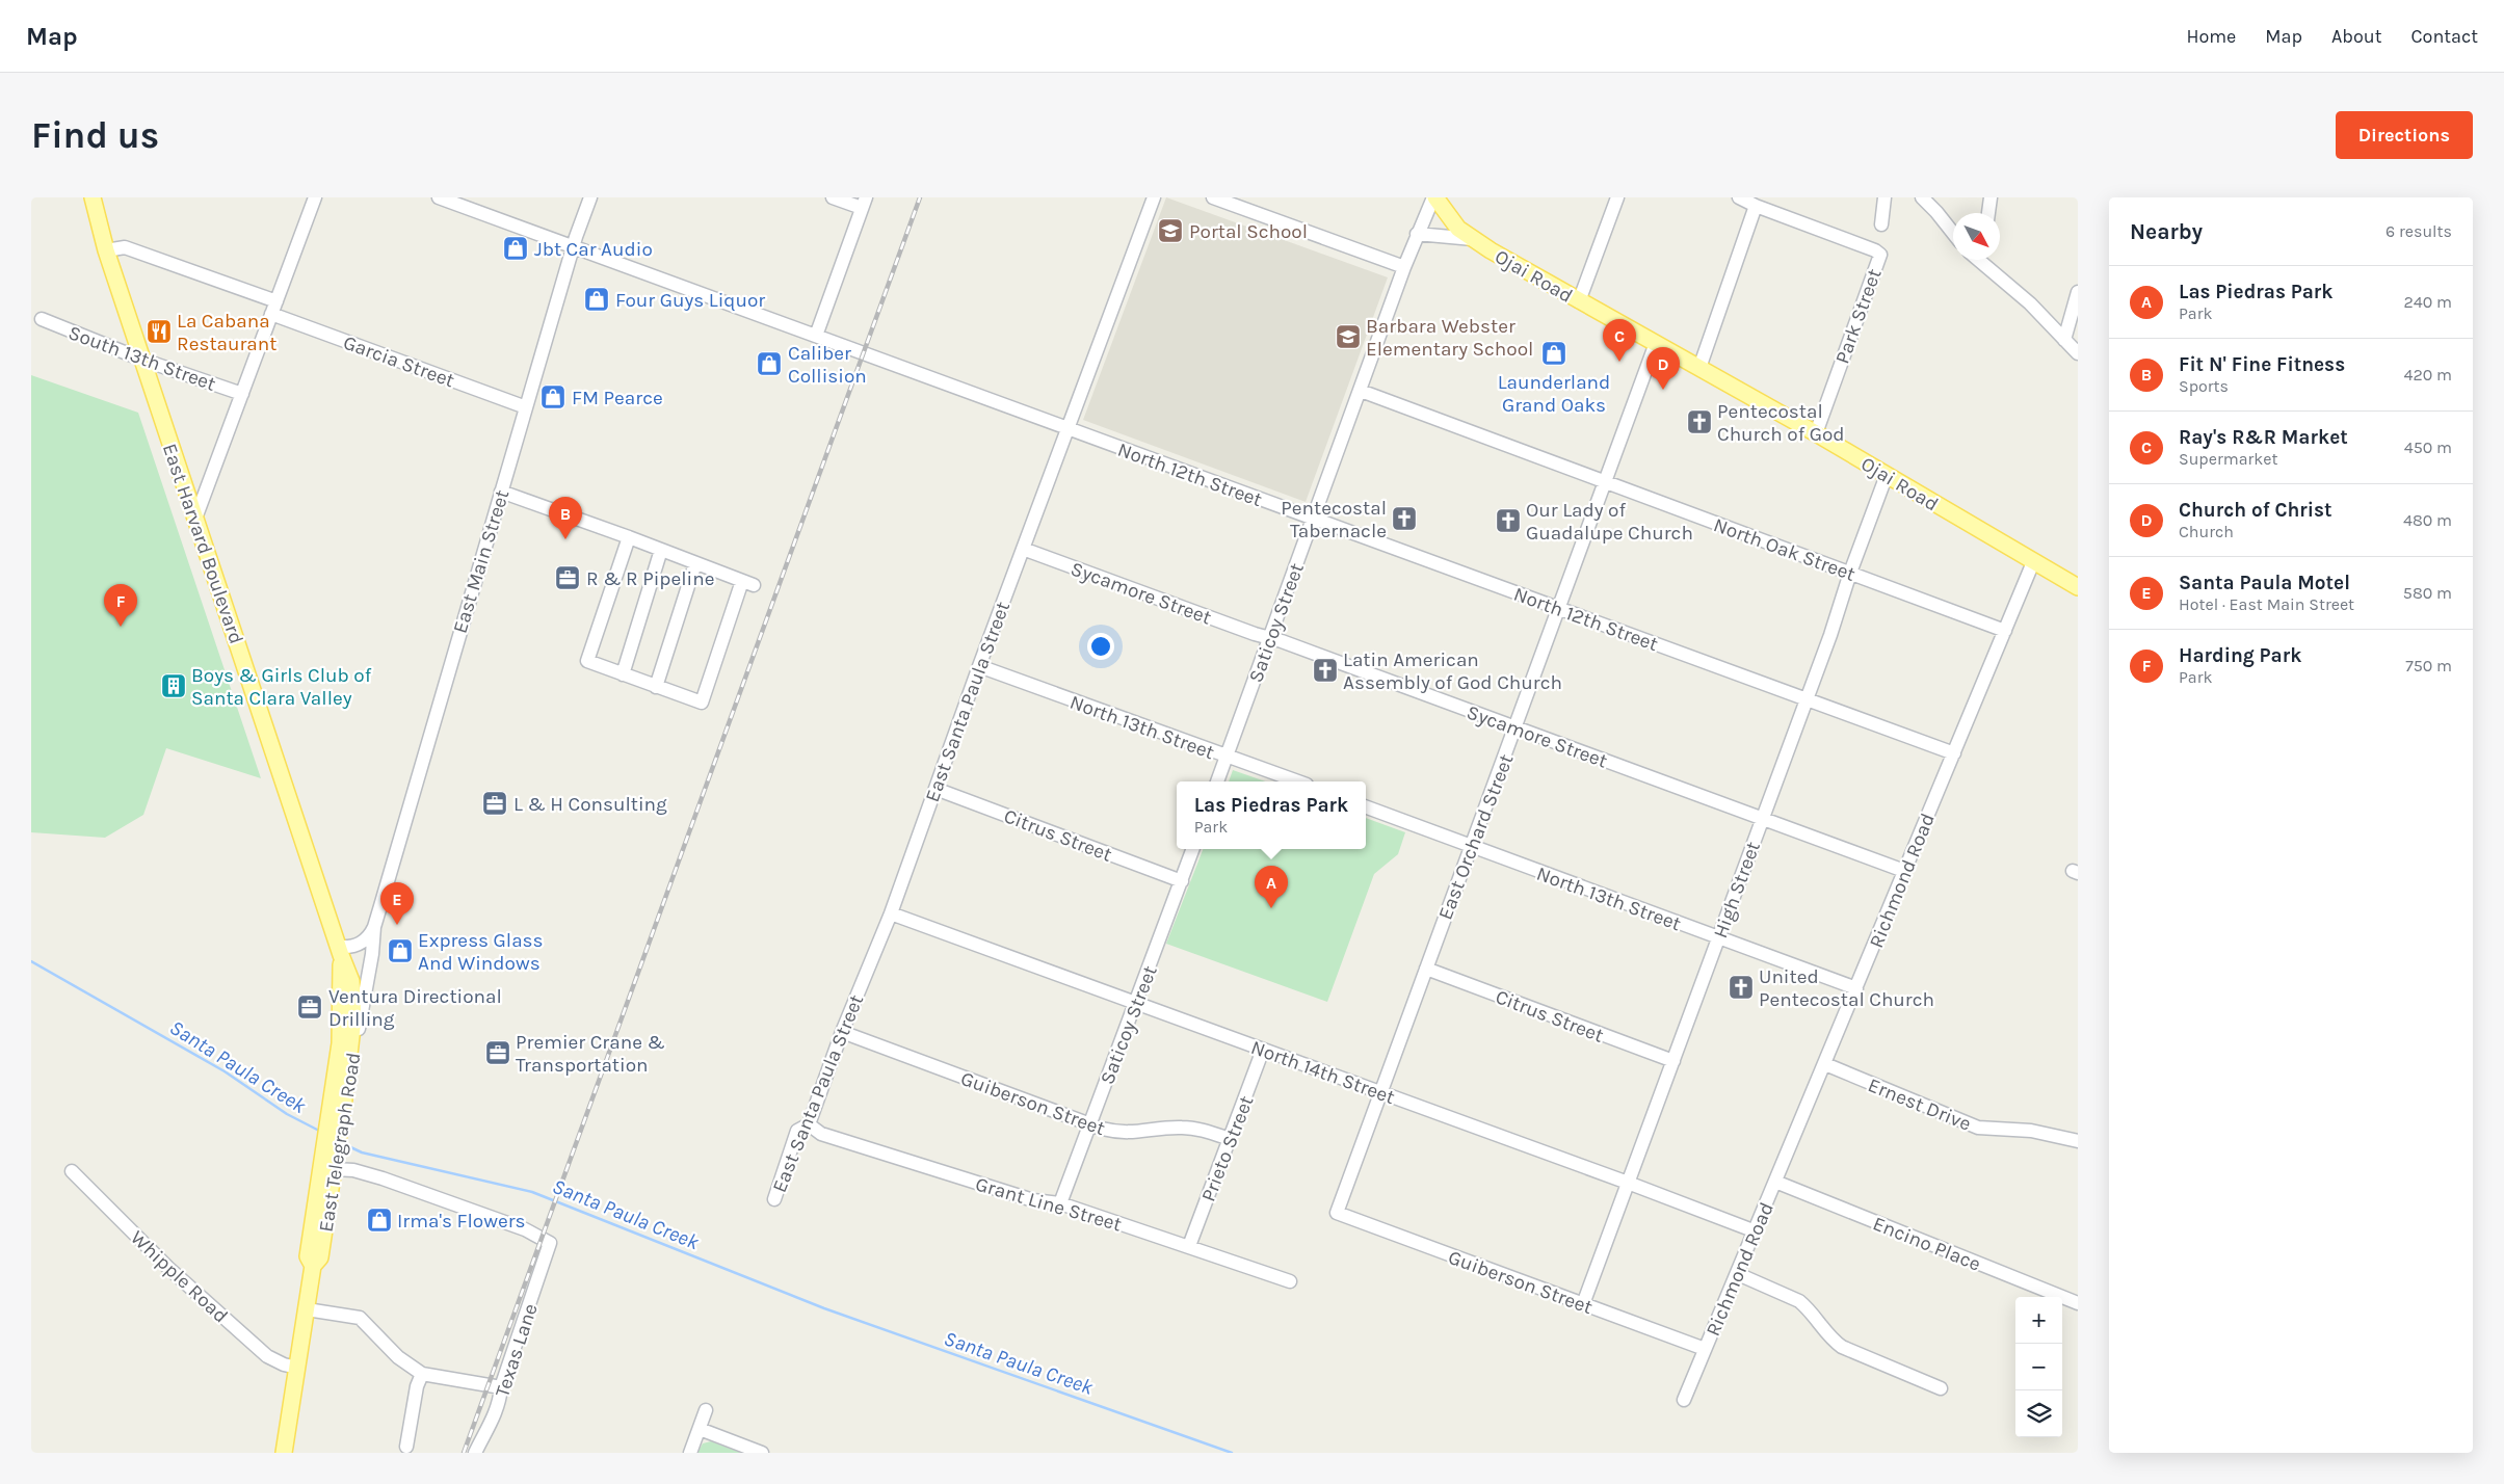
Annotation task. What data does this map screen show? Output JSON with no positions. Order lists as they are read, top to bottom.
{
  "streets": {
    "main road": ["Ojai Road", "East Harvard Boulevard", "East Telegraph Road"],
    "street": [
      "Park Street",
      "South 13th Street",
      "Garcia Street",
      "North 12th Street",
      "North Oak Street",
      "East Main Street",
      "Sycamore Street",
      "Saticoy Street",
      "East Santa Paula Street",
      "North 13th Street",
      "Citrus Street",
      "East Orchard Street",
      "Richmond Road",
      "High Street",
      "North 14th Street",
      "Guiberson Street",
      "Ernest Drive",
      "Prieto Street",
      "Grant Line Street",
      "Encino Place",
      "Whipple Road",
      "Texas Lane"
    ]
  },
  "crossings": [
    ["Ojai Road", "Park Street"],
    ["Ojai Road", "Saticoy Street"],
    ["Ojai Road", "East Orchard Street"],
    ["Ojai Road", "Richmond Road"],
    ["Ojai Road", "High Street"],
    ["South 13th Street", "East Harvard Boulevard"],
    ["Garcia Street", "East Harvard Boulevard"],
    ["Garcia Street", "East Main Street"],
    ["North 12th Street", "East Main Street"],
    ["North 12th Street", "Saticoy Street"],
    ["North 12th Street", "East Santa Paula Street"],
    ["North 12th Street", "East Orchard Street"],
    ["North 12th Street", "Richmond Road"],
    ["North 12th Street", "High Street"],
    ["East Harvard Boulevard", "East Main Street"],
    ["East Harvard Boulevard", "East Telegraph Road"],
    ["North Oak Street", "Saticoy Street"],
    ["North Oak Street", "East Orchard Street"],
    ["North Oak Street", "Richmond Road"],
    ["North Oak Street", "High Street"],
    ["East Main Street", "East Telegraph Road"],
    ["Sycamore Street", "Saticoy Street"],
    ["Sycamore Street", "East Santa Paula Street"],
    ["Sycamore Street", "East Orchard Street"],
    ["Sycamore Street", "Richmond Road"],
    ["Sycamore Street", "High Street"],
    ["Saticoy Street", "North 13th Street"],
    ["Saticoy Street", "Citrus Street"],
    ["Saticoy Street", "North 14th Street"],
    ["Saticoy Street", "Guiberson Street"],
    ["Saticoy Street", "Grant Line Street"],
    ["East Santa Paula Street", "North 13th Street"],
    ["East Santa Paula Street", "Citrus Street"],
    ["East Santa Paula Street", "North 14th Street"],
    ["East Santa Paula Street", "Guiberson Street"],
    ["East Santa Paula Street", "Grant Line Street"],
    ["North 13th Street", "East Orchard Street"],
    ["North 13th Street", "Richmond Road"],
    ["North 13th Street", "High Street"],
    ["Citrus Street", "East Orchard Street"],
    ["Citrus Street", "High Street"],
    ["East Orchard Street", "North 14th Street"],
    ["East Orchard Street", "Guiberson Street"],
    ["Richmond Road", "North 14th Street"],
    ["Richmond Road", "Guiberson Street"],
    ["Richmond Road", "Ernest Drive"],
    ["Richmond Road", "Encino Place"],
    ["High Street", "North 14th Street"],
    ["High Street", "Guiberson Street"],
    ["North 14th Street", "Prieto Street"],
    ["Guiberson Street", "Prieto Street"],
    ["East Telegraph Road", "Whipple Road"],
    ["East Telegraph Road", "Texas Lane"],
    ["Prieto Street", "Grant Line Street"]
  ],
  "water": ["Santa Paula Creek"],
  "places": {
    "school or university": ["Portal School", "Barbara Webster Elementary School"],
    "shop": [
      "Jbt Car Audio",
      "Four Guys Liquor",
      "Launderland Grand Oaks",
      "Caliber Collision",
      "FM Pearce",
      "Express Glass And Windows",
      "Irma's Flowers"
    ],
    "restaurant": ["La Cabana Restaurant"],
    "church": [
      "Pentecostal Church of God",
      "Pentecostal Tabernacle",
      "Our Lady of Guadalupe Church",
      "Latin American Assembly of God Church",
      "United Pentecostal Church"
    ],
    "office": [
      "R & R Pipeline",
      "L & H Consulting",
      "Ventura Directional Drilling",
      "Premier Crane & Transportation"
    ],
    "building": ["Boys & Girls Club of Santa Clara Valley"]
  },
  "north": "bottom right",
  "page": {
    "header": "Map",
    "nav": [
      "Home",
      "Map",
      "About",
      "Contact"
    ],
    "buttons": "Directions",
    "title": "Find us",
    "heading": ["Nearby", "6 results"],
    "list": [
      {
        "mark": "A",
        "name": "Las Piedras Park",
        "note": "Park",
        "value": "240 m"
      },
      {
        "mark": "B",
        "name": "Fit N' Fine Fitness",
        "note": "Sports",
        "value": "420 m"
      },
      {
        "mark": "C",
        "name": "Ray's R&R Market",
        "note": "Supermarket",
        "value": "450 m"
      },
      {
        "mark": "D",
        "name": "Church of Christ",
        "note": "Church",
        "value": "480 m"
      },
      {
        "mark": "E",
        "name": "Santa Paula Motel",
        "note": "Hotel · East Main Street",
        "value": "580 m"
      },
      {
        "mark": "F",
        "name": "Harding Park",
        "note": "Park",
        "value": "750 m"
      }
    ],
    "pins": [
      "C",
      "D",
      "B",
      "F",
      "A",
      "E"
    ],
    "popup": ["Las Piedras Park", "Park"],
    "map_buttons": ["+", "−"]
  }
}
